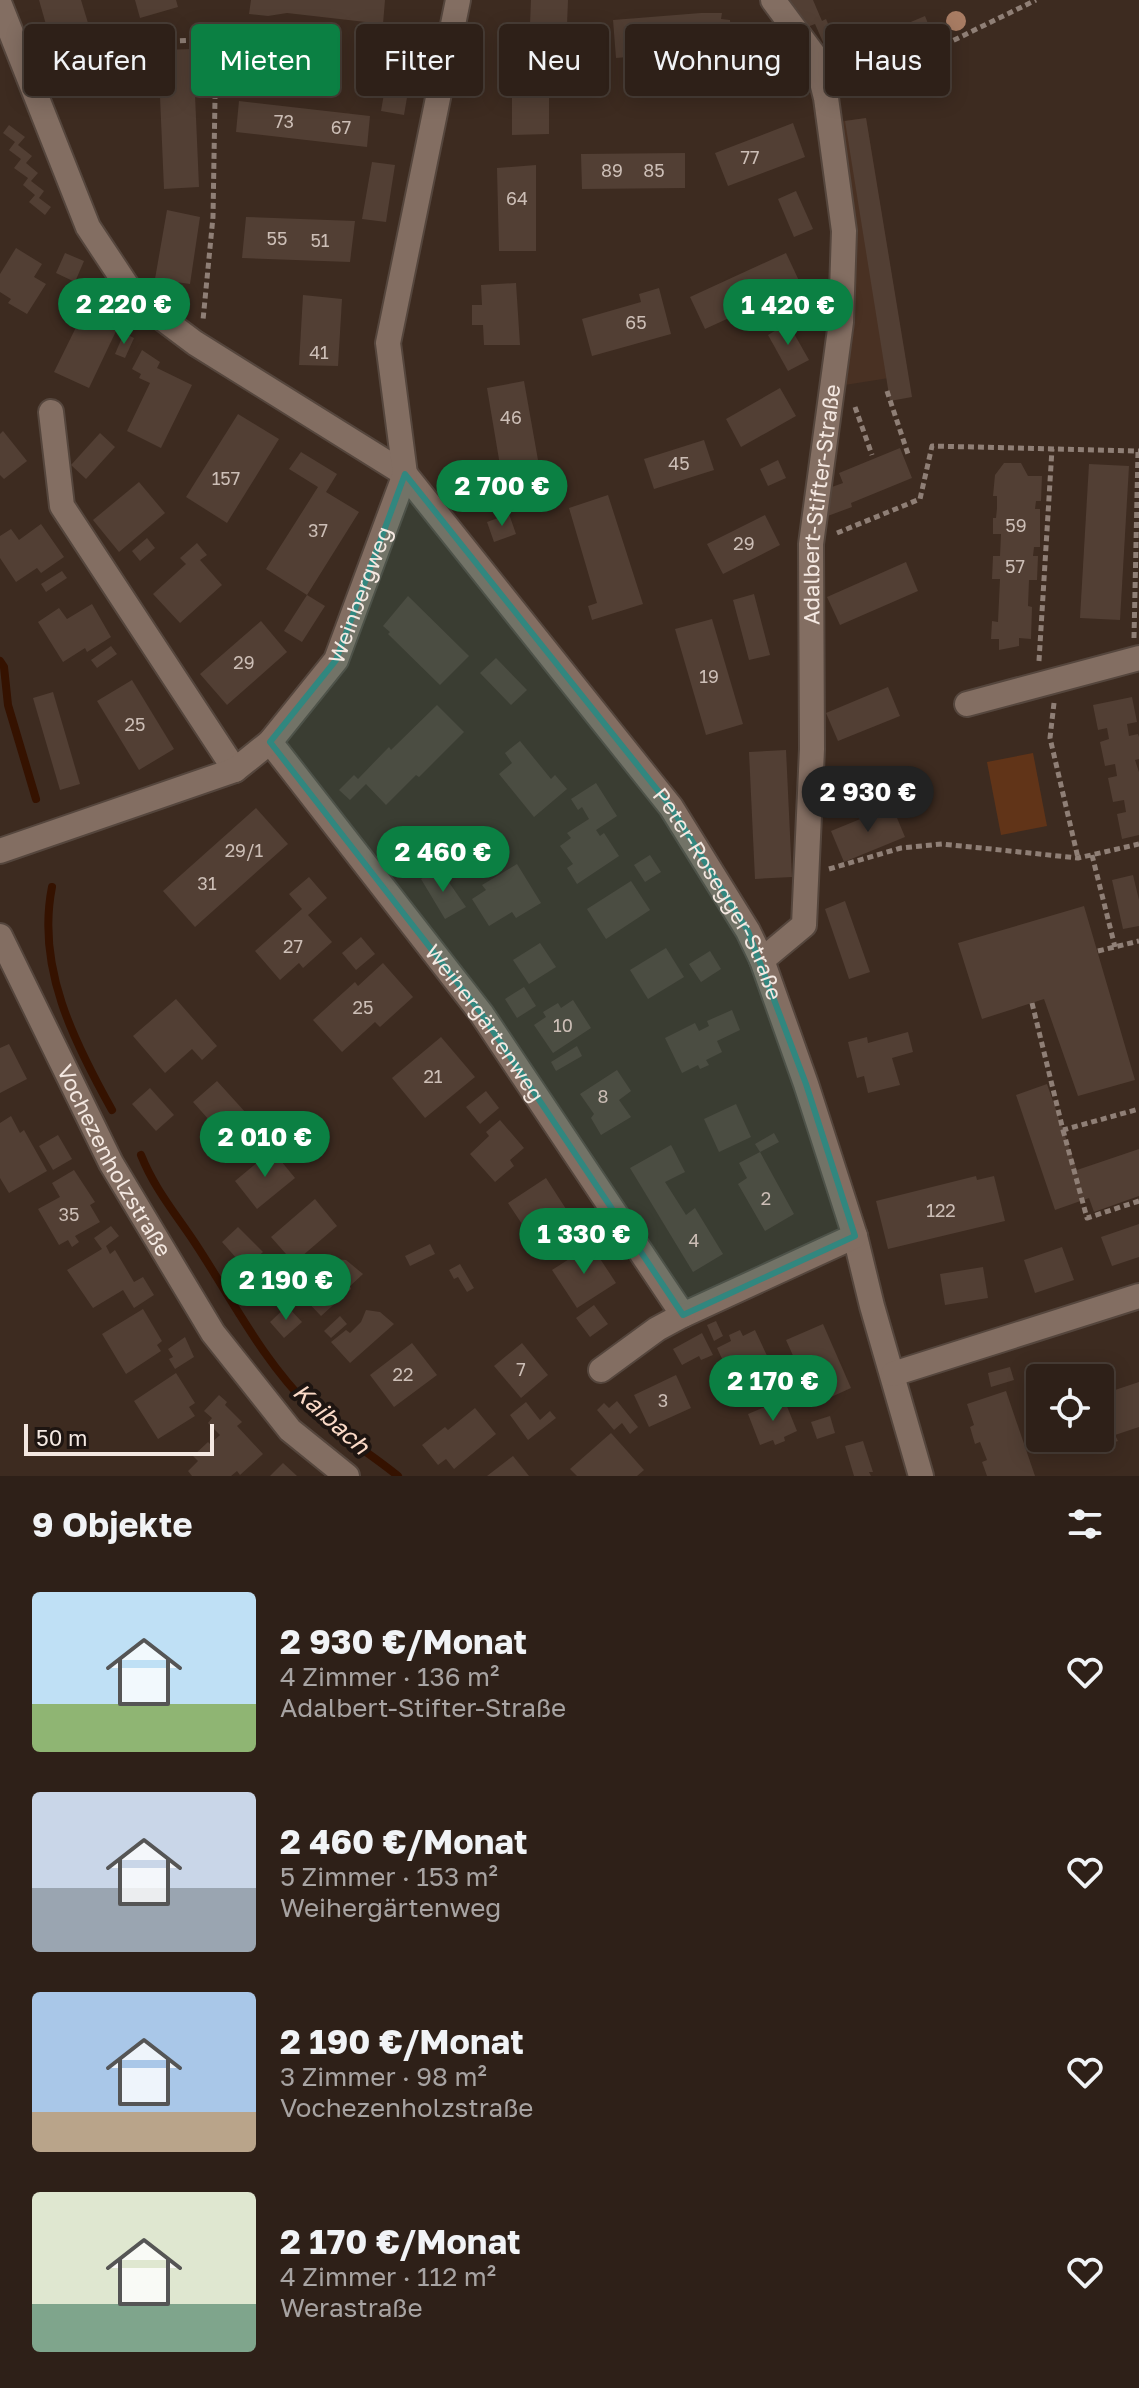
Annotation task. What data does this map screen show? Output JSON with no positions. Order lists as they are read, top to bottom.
{
  "streets": {
    "street": [
      "Adalbert-Stifter-Straße",
      "Weinbergweg",
      "Peter-Rosegger-Straße",
      "Weihergärtenweg",
      "Vochezenholzstraße"
    ]
  },
  "crossings": [
    ["Adalbert-Stifter-Straße", "Peter-Rosegger-Straße"],
    ["Weinbergweg", "Peter-Rosegger-Straße"],
    ["Weinbergweg", "Weihergärtenweg"]
  ],
  "water": ["Kaibach"],
  "house_numbers": [
    "73",
    "67",
    "77",
    "89",
    "85",
    "64",
    "55",
    "51",
    "65",
    "41",
    "46",
    "45",
    "157",
    "59",
    "37",
    "29",
    "57",
    "29",
    "19",
    "25",
    "29/1",
    "31",
    "27",
    "25",
    "10",
    "21",
    "8",
    "2",
    "122",
    "35",
    "4",
    "7",
    "22",
    "3"
  ],
  "scale_bar": "50 m",
  "page": {
    "chip": [
      "Kaufen",
      "Mieten",
      "Filter",
      "Neu",
      "Wohnung",
      "Haus"
    ],
    "price": [
      "2 220 €",
      "1 420 €",
      "2 700 €",
      "2 930 €",
      "2 460 €",
      "2 010 €",
      "1 330 €",
      "2 190 €",
      "2 170 €"
    ],
    "scale": "50 m",
    "heading": "9 Objekte",
    "list": [
      {
        "name": "2 930 €/Monat",
        "note": "4 Zimmer · 136 m² · Adalbert-Stifter-Straße"
      },
      {
        "name": "2 460 €/Monat",
        "note": "5 Zimmer · 153 m² · Weihergärtenweg"
      },
      {
        "name": "2 190 €/Monat",
        "note": "3 Zimmer · 98 m² · Vochezenholzstraße"
      },
      {
        "name": "2 170 €/Monat",
        "note": "4 Zimmer · 112 m² · Werastraße"
      }
    ]
  }
}
